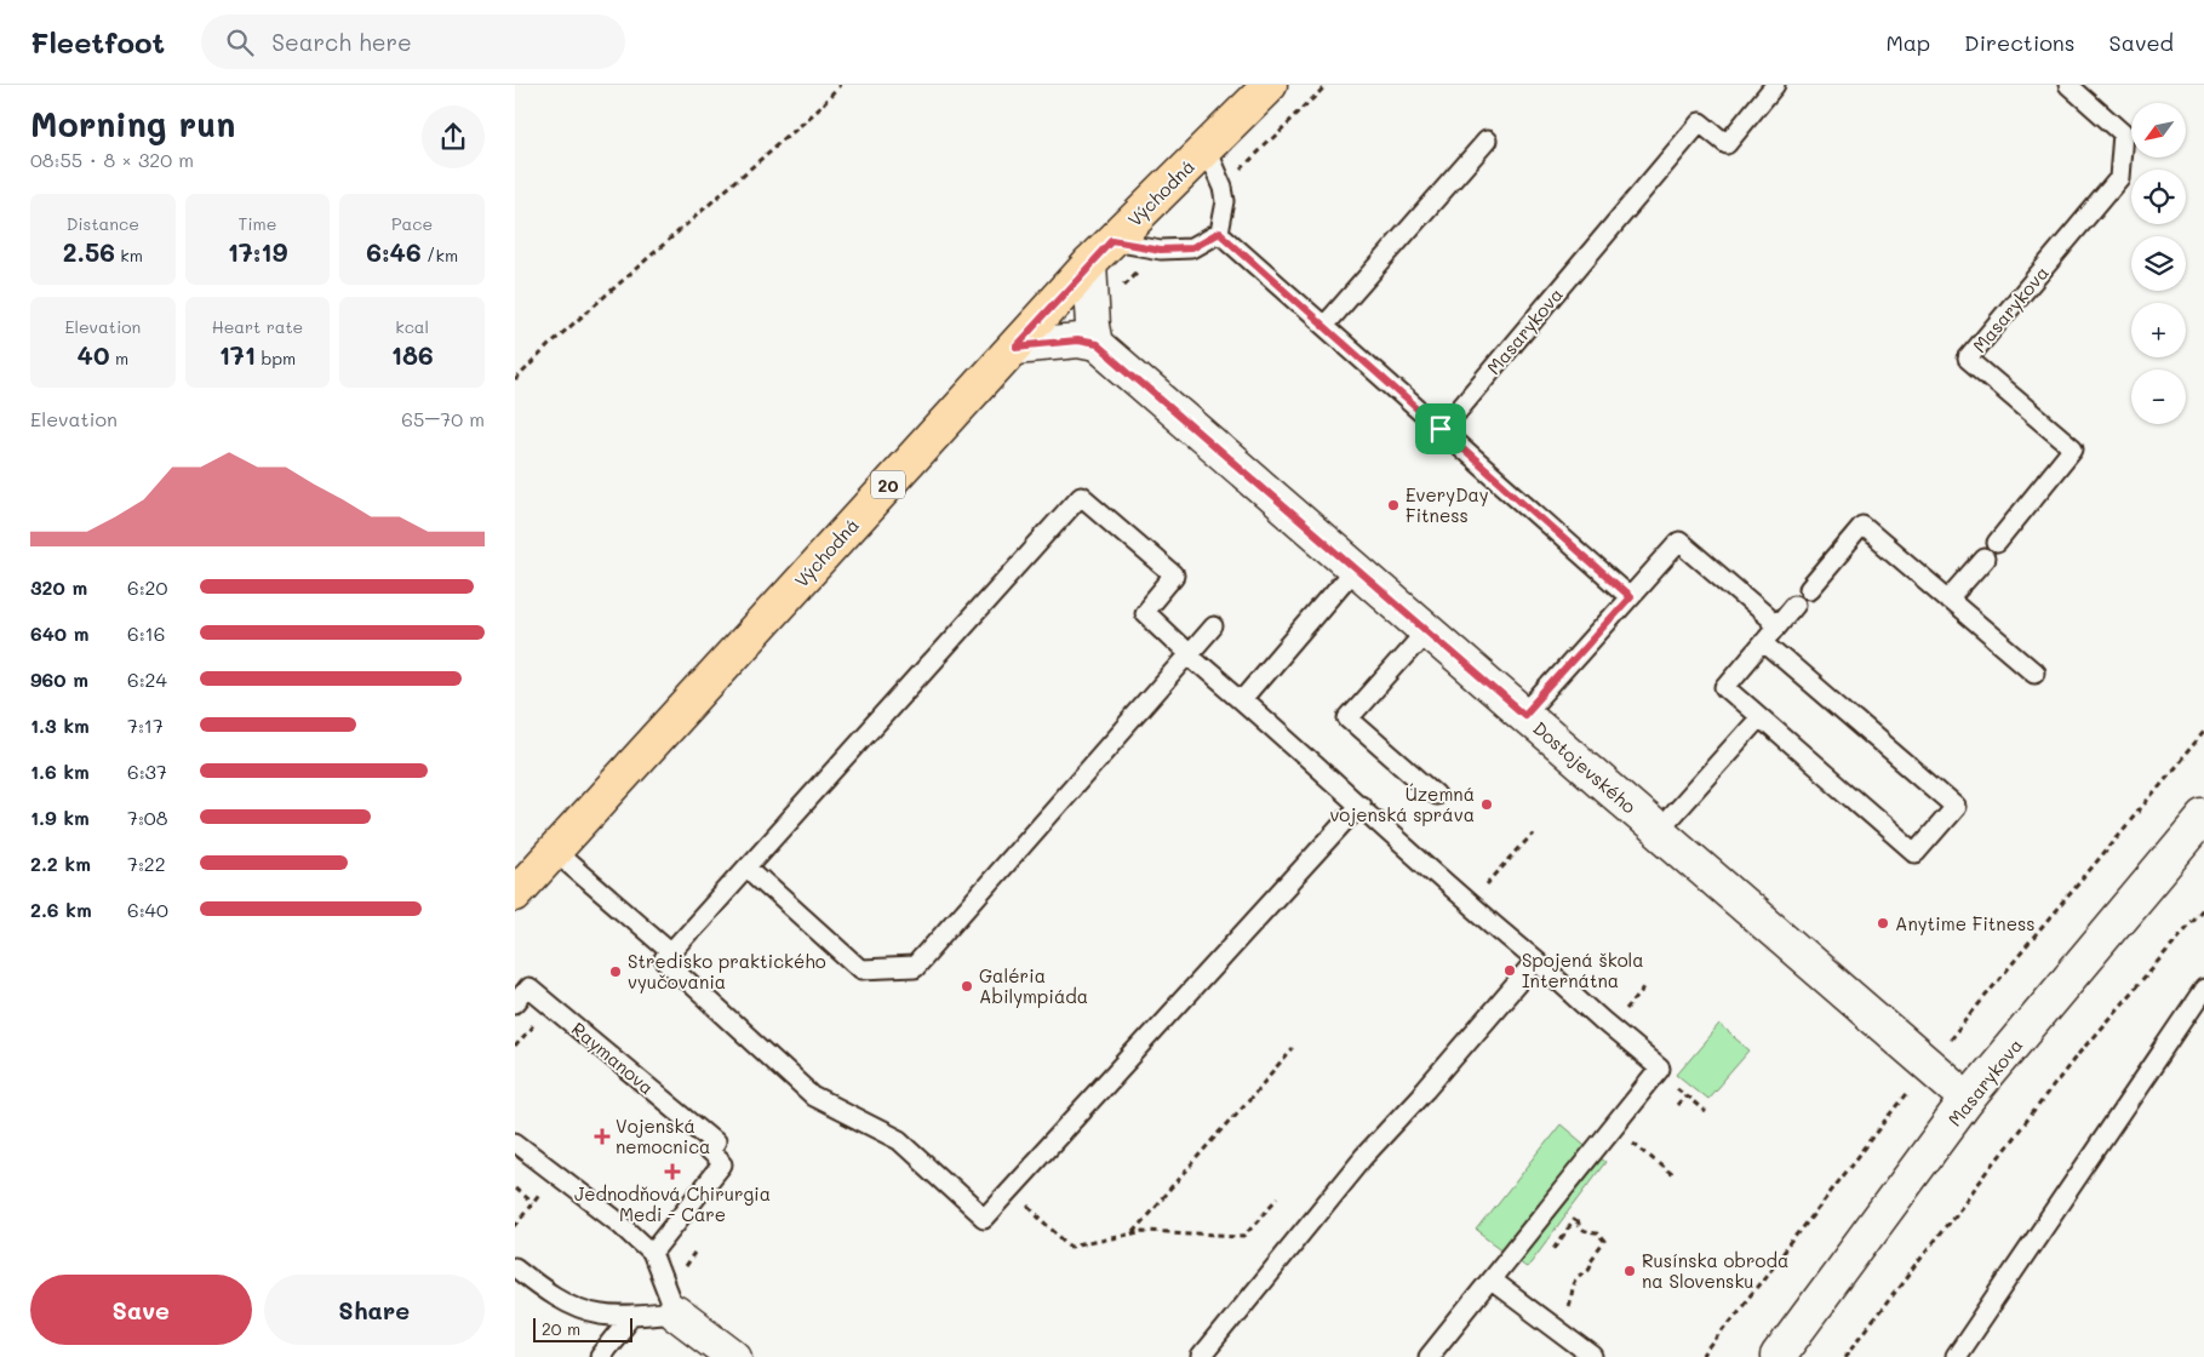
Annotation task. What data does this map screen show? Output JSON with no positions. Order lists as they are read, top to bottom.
{
  "streets": {
    "main road": ["Východná", "20"],
    "street": ["Masarykova", "Dostojevského"],
    "lane": ["Raymanova"]
  },
  "crossings": [
    ["Masarykova", "Dostojevského"]
  ],
  "places": {
    "other": [
      "EveryDay Fitness",
      "Územná vojenská správa",
      "Anytime Fitness",
      "Spojená škola Internátna",
      "Stredisko praktického vyučovania",
      "Galéria Abilympiáda",
      "Rusínska obroda na Slovensku"
    ],
    "health": ["Vojenská nemocnica", "Jednodňová Chirurgia Medi - Care"]
  },
  "scale_bar": "20 m",
  "north": "bottom left",
  "page": {
    "header": "Fleetfoot",
    "search": "Search here",
    "nav": ["Map", "Directions", "Saved"],
    "heading": ["Morning run", "08:55 · 8 × 320 m"],
    "map_buttons": ["+", "−"],
    "stats": [
      ["Distance", "2.56 km"],
      ["Time", "17:19"],
      ["Pace", "6:46 /km"],
      ["Elevation", "40 m"],
      ["Heart rate", "171 bpm"],
      ["kcal", "186"]
    ],
    "chart": ["Elevation", "65–70 m"],
    "list": [
      {
        "name": "320 m",
        "note": "6:20"
      },
      {
        "name": "640 m",
        "note": "6:16"
      },
      {
        "name": "960 m",
        "note": "6:24"
      },
      {
        "name": "1.3 km",
        "note": "7:17"
      },
      {
        "name": "1.6 km",
        "note": "6:37"
      },
      {
        "name": "1.9 km",
        "note": "7:08"
      },
      {
        "name": "2.2 km",
        "note": "7:22"
      },
      {
        "name": "2.6 km",
        "note": "6:40"
      }
    ],
    "buttons": ["Save", "Share"],
    "scale": "20 m"
  }
}
